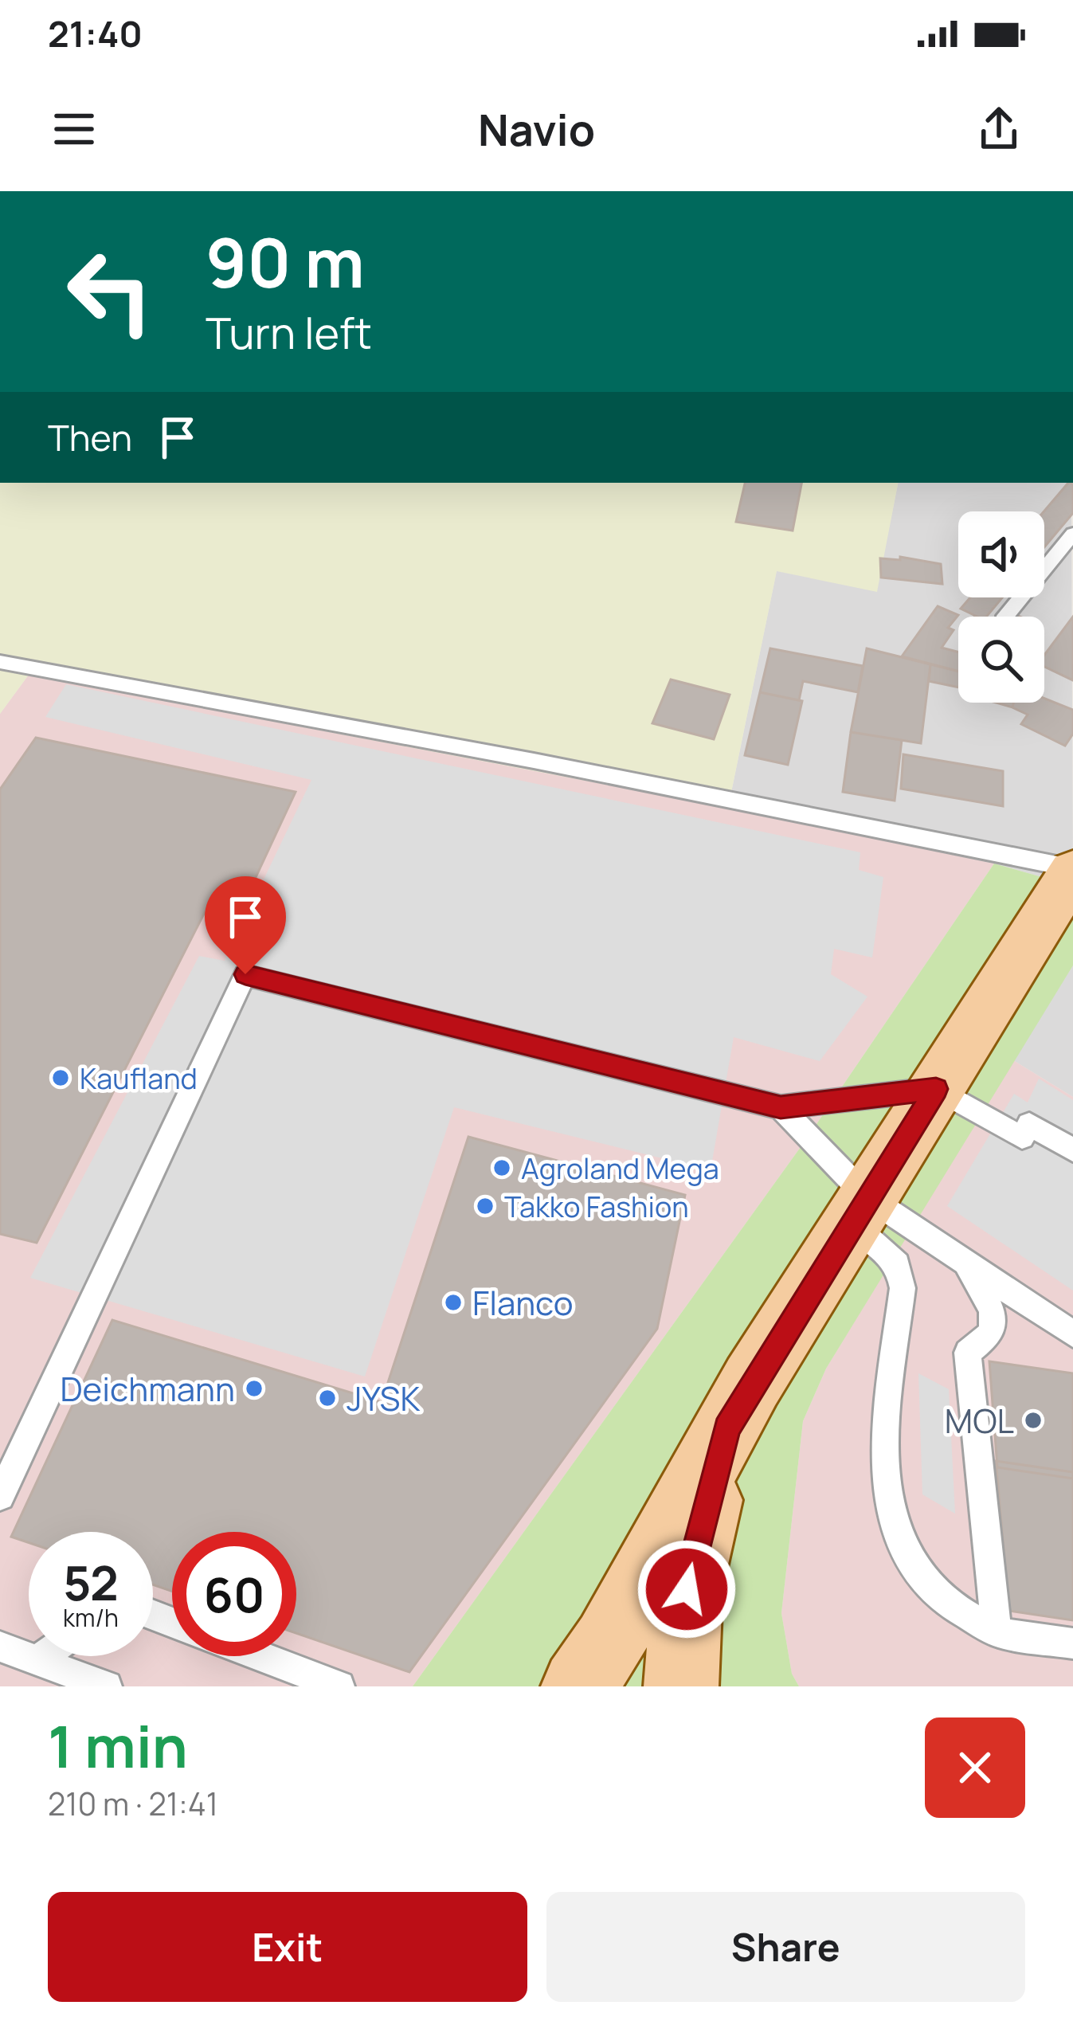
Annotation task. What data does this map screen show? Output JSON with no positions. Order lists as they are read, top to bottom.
{
  "places": [
    "Kaufland",
    "Agroland Mega",
    "Takko Fashion",
    "Flanco",
    "Deichmann",
    "JYSK",
    "MOL"
  ],
  "page": {
    "status": "21:40",
    "header": "Navio",
    "turn": ["90 m", "Turn left"],
    "then": "Then",
    "speed": "52 km/h",
    "limit": "60",
    "heading": ["1 min", "210 m · 21:41"],
    "buttons": ["Exit", "Share"]
  }
}
